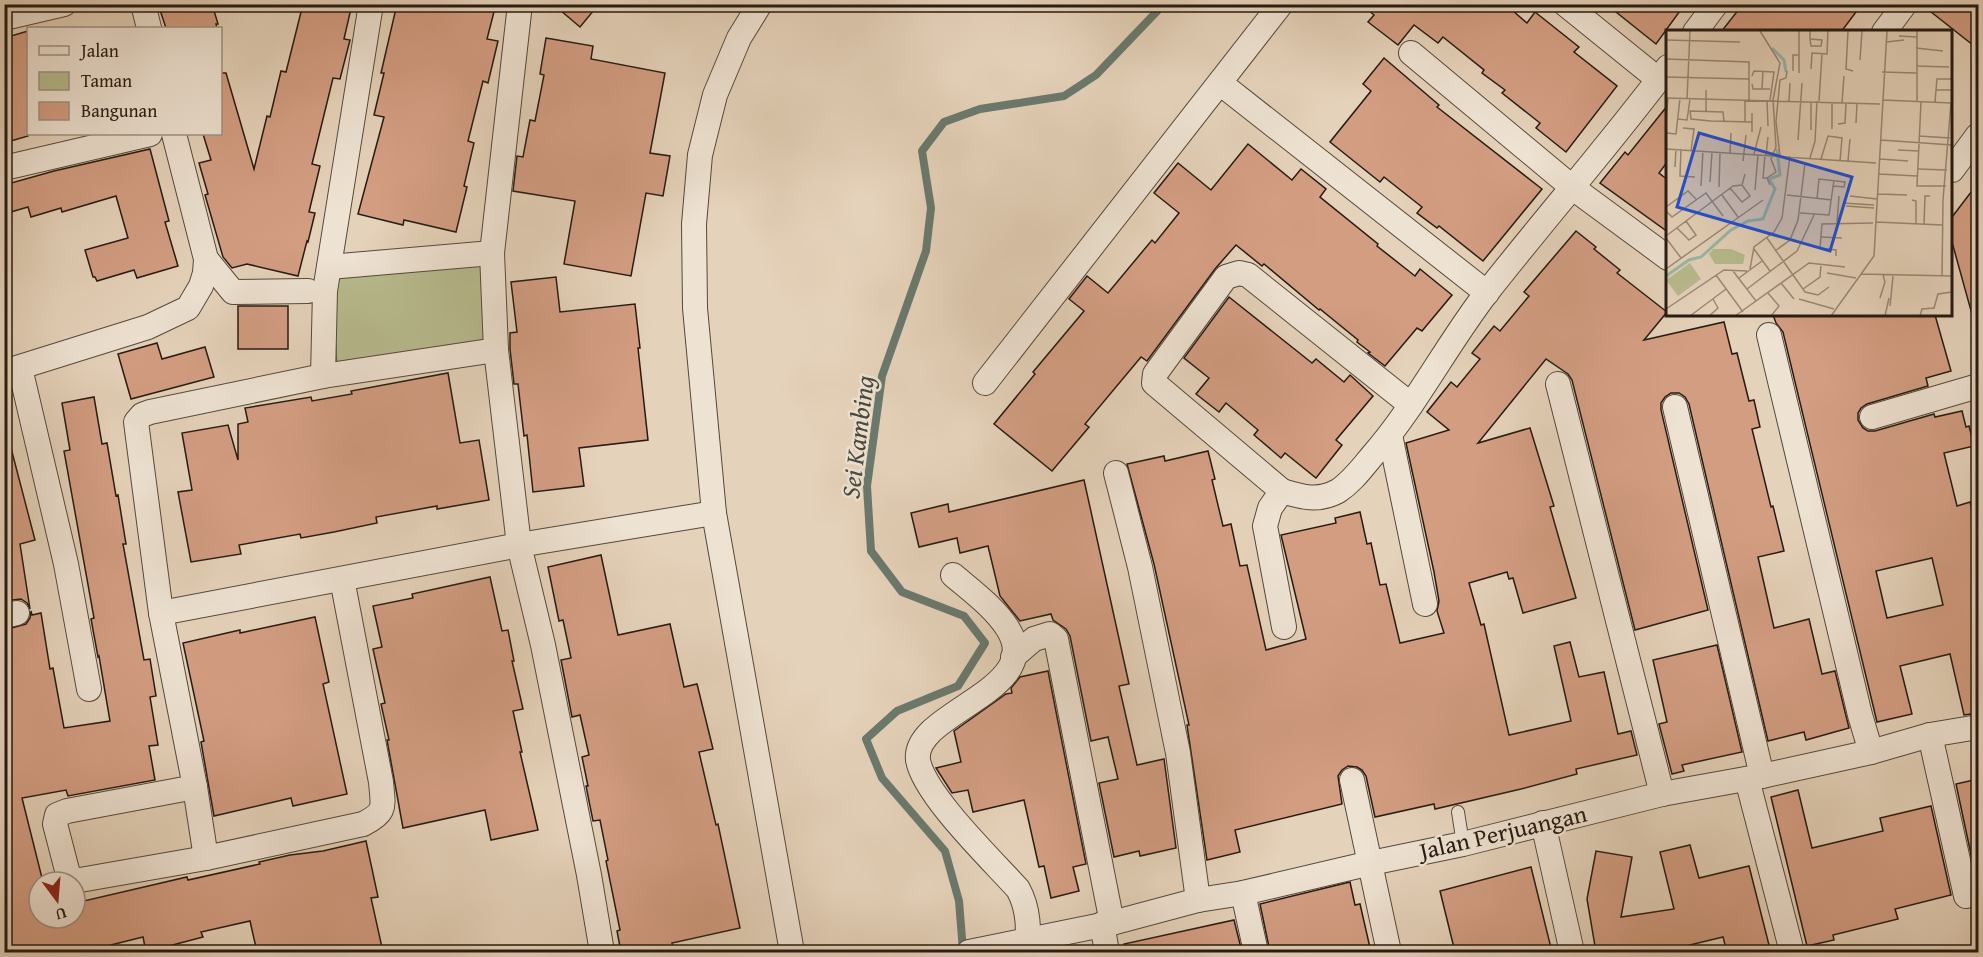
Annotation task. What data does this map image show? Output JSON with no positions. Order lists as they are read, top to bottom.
{
  "streets": {
    "street": ["Jalan Perjuangan"]
  },
  "water": ["Sei Kambing"],
  "legend": ["Jalan", "Taman", "Bangunan"],
  "north": "bottom"
}
